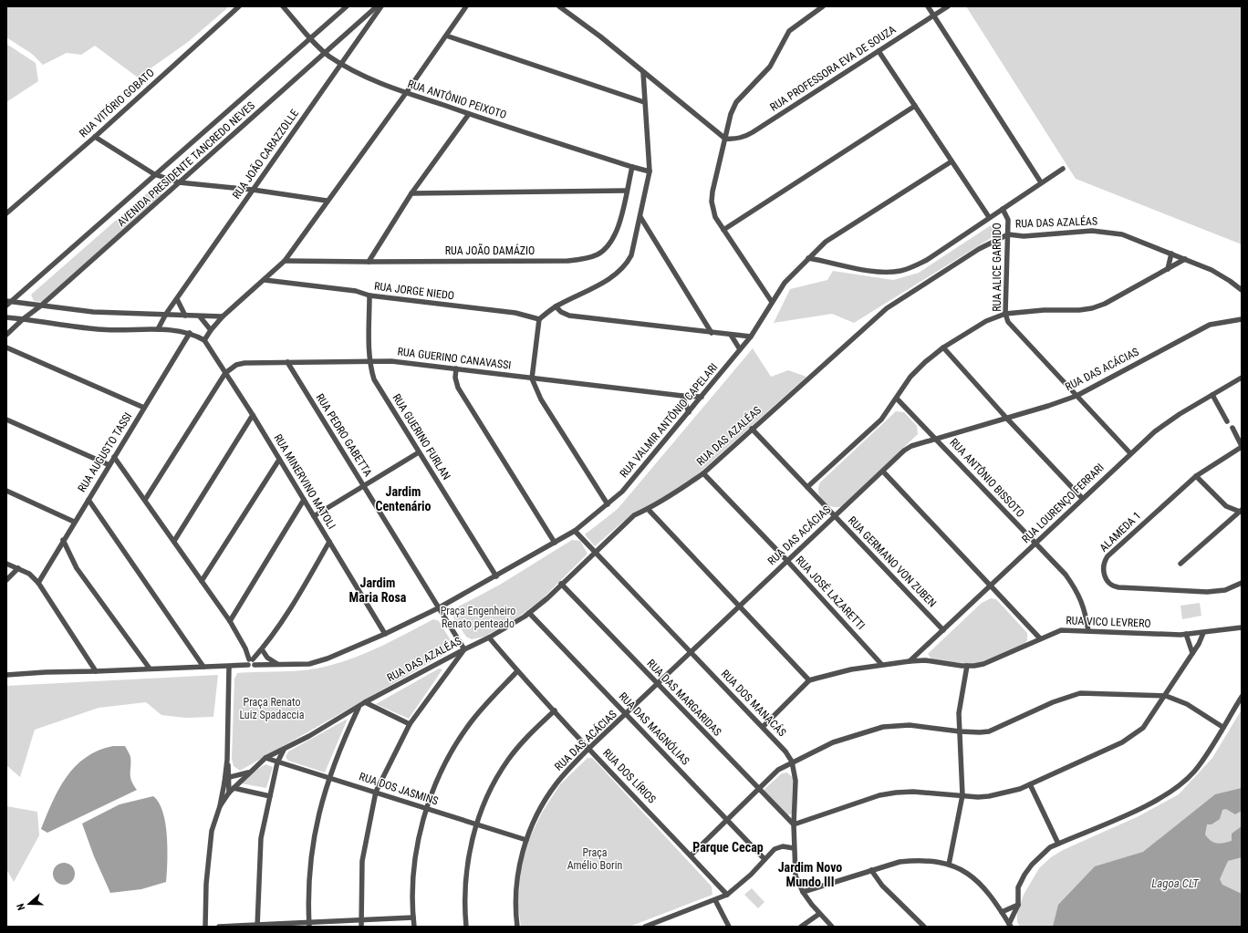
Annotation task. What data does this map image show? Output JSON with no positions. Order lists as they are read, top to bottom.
{
  "streets": {
    "street": [
      "RUA PROFESSORA EVA DE SOUZA",
      "RUA ANTÔNIO PEIXOTO",
      "RUA VITÓRIO GOBATO",
      "RUA JOÃO CARAZZOLLE",
      "AVENIDA PRESIDENTE TANCREDO NEVES",
      "RUA DAS AZALÉAS",
      "RUA JOÃO DAMÁZIO",
      "RUA ALICE GARRIDO",
      "RUA JORGE NIEDO",
      "RUA GUERINO CANAVASSI",
      "RUA DAS ACÁCIAS",
      "RUA VALMIR ANTÔNIO CAPELARI",
      "RUA PEDRO GABETTA",
      "RUA GUERINO FURLAN",
      "RUA AUGUSTO TASSI",
      "RUA ANTÔNIO BISSOTO",
      "RUA MINERVINO MATOLI",
      "RUA LOURENÇO FERRARI",
      "ALAMEDA 1",
      "RUA GERMANO VON ZUBEN",
      "RUA JOSÉ LAZARETTI",
      "RUA VICO LEVRERO",
      "RUA DAS MARGARIDAS",
      "RUA DOS MANACÁS",
      "RUA DAS MAGNÓLIAS",
      "RUA DOS LÍRIOS",
      "RUA DOS JASMINS"
    ]
  },
  "crossings": [
    ["RUA ANTÔNIO PEIXOTO", "RUA JOÃO CARAZZOLLE"],
    ["RUA ANTÔNIO PEIXOTO", "AVENIDA PRESIDENTE TANCREDO NEVES"],
    ["RUA ANTÔNIO PEIXOTO", "RUA JOÃO DAMÁZIO"],
    ["RUA DAS AZALÉAS", "RUA ALICE GARRIDO"],
    ["RUA DAS AZALÉAS", "RUA PEDRO GABETTA"],
    ["RUA DAS AZALÉAS", "RUA GERMANO VON ZUBEN"],
    ["RUA DAS AZALÉAS", "RUA JOSÉ LAZARETTI"],
    ["RUA DAS AZALÉAS", "RUA DAS MARGARIDAS"],
    ["RUA DAS AZALÉAS", "RUA DOS MANACÁS"],
    ["RUA DAS AZALÉAS", "RUA DAS MAGNÓLIAS"],
    ["RUA DAS AZALÉAS", "RUA DOS LÍRIOS"],
    ["RUA DAS AZALÉAS", "RUA DOS JASMINS"],
    ["RUA ALICE GARRIDO", "RUA DAS ACÁCIAS"],
    ["RUA ALICE GARRIDO", "RUA LOURENÇO FERRARI"],
    ["RUA JORGE NIEDO", "RUA GUERINO FURLAN"],
    ["RUA GUERINO CANAVASSI", "RUA VALMIR ANTÔNIO CAPELARI"],
    ["RUA GUERINO CANAVASSI", "RUA PEDRO GABETTA"],
    ["RUA GUERINO CANAVASSI", "RUA GUERINO FURLAN"],
    ["RUA GUERINO CANAVASSI", "RUA MINERVINO MATOLI"],
    ["RUA DAS ACÁCIAS", "RUA ANTÔNIO BISSOTO"],
    ["RUA DAS ACÁCIAS", "RUA GERMANO VON ZUBEN"],
    ["RUA DAS ACÁCIAS", "RUA JOSÉ LAZARETTI"],
    ["RUA DAS ACÁCIAS", "RUA DAS MARGARIDAS"],
    ["RUA DAS ACÁCIAS", "RUA DOS MANACÁS"],
    ["RUA DAS ACÁCIAS", "RUA DAS MAGNÓLIAS"],
    ["RUA DAS ACÁCIAS", "RUA DOS LÍRIOS"],
    ["RUA DAS ACÁCIAS", "RUA DOS JASMINS"],
    ["RUA VALMIR ANTÔNIO CAPELARI", "RUA PEDRO GABETTA"],
    ["RUA VALMIR ANTÔNIO CAPELARI", "RUA GUERINO FURLAN"],
    ["RUA VALMIR ANTÔNIO CAPELARI", "RUA AUGUSTO TASSI"],
    ["RUA VALMIR ANTÔNIO CAPELARI", "RUA MINERVINO MATOLI"],
    ["RUA VALMIR ANTÔNIO CAPELARI", "RUA DOS MANACÁS"],
    ["RUA ANTÔNIO BISSOTO", "RUA LOURENÇO FERRARI"],
    ["RUA ANTÔNIO BISSOTO", "RUA VICO LEVRERO"],
    ["RUA LOURENÇO FERRARI", "RUA GERMANO VON ZUBEN"],
    ["RUA LOURENÇO FERRARI", "RUA VICO LEVRERO"],
    ["RUA JOSÉ LAZARETTI", "RUA VICO LEVRERO"],
    ["RUA DAS MARGARIDAS", "RUA DOS MANACÁS"]
  ],
  "districts": [
    "Jardim Centenário",
    "Jardim Maria Rosa",
    "Parque Cecap",
    "Jardim Novo Mundo III"
  ],
  "water": ["Lagoa CLT"],
  "parks": ["Praça Engenheiro Renato penteado", "Praça Renato Luiz Spadaccia", "Praça Amélio Borin"],
  "north": "left"
}
